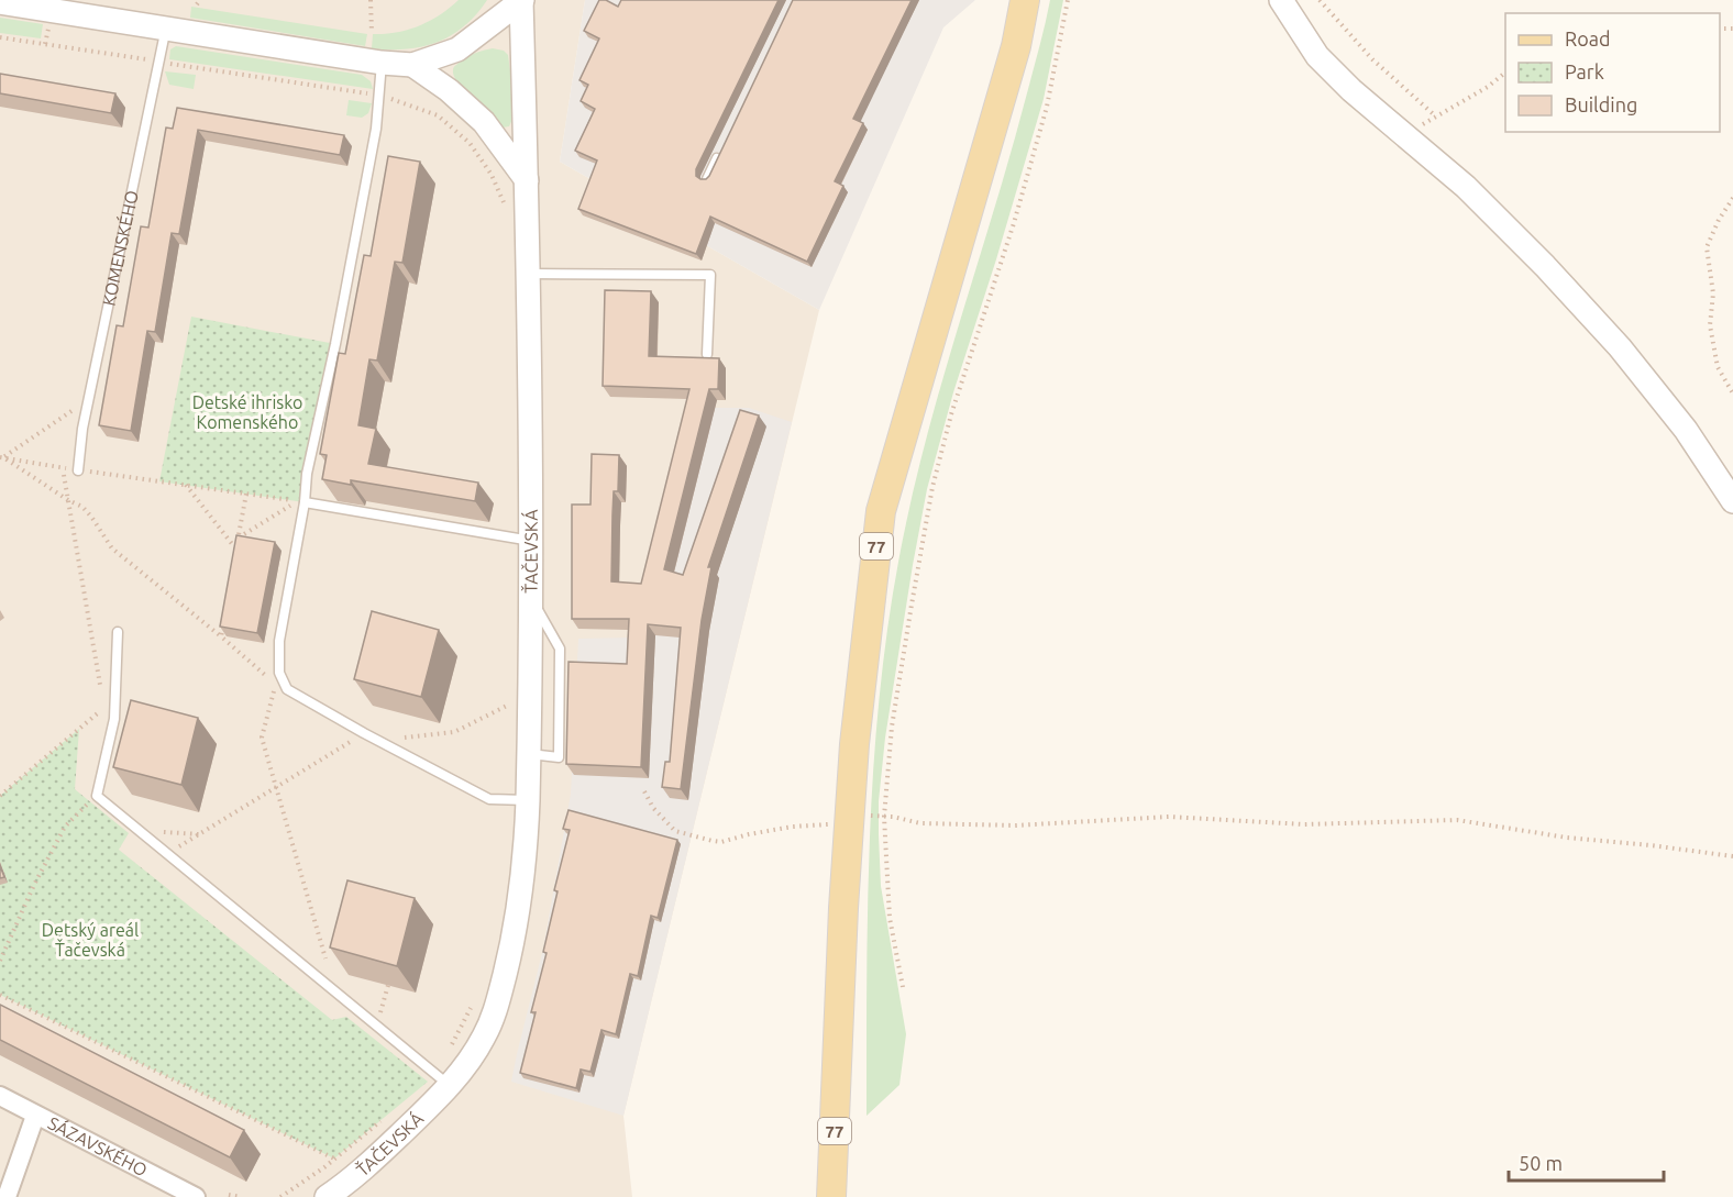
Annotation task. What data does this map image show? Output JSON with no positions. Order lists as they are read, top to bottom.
{
  "streets": {
    "main road": ["77"],
    "street": ["ŤAČEVSKÁ", "SÁZAVSKÉHO"],
    "lane": ["KOMENSKÉHO"]
  },
  "parks": ["Detské ihrisko Komenského", "Detský areál Ťačevská"],
  "legend": ["Road", "Park", "Building"],
  "scale_bar": "50 m"
}
